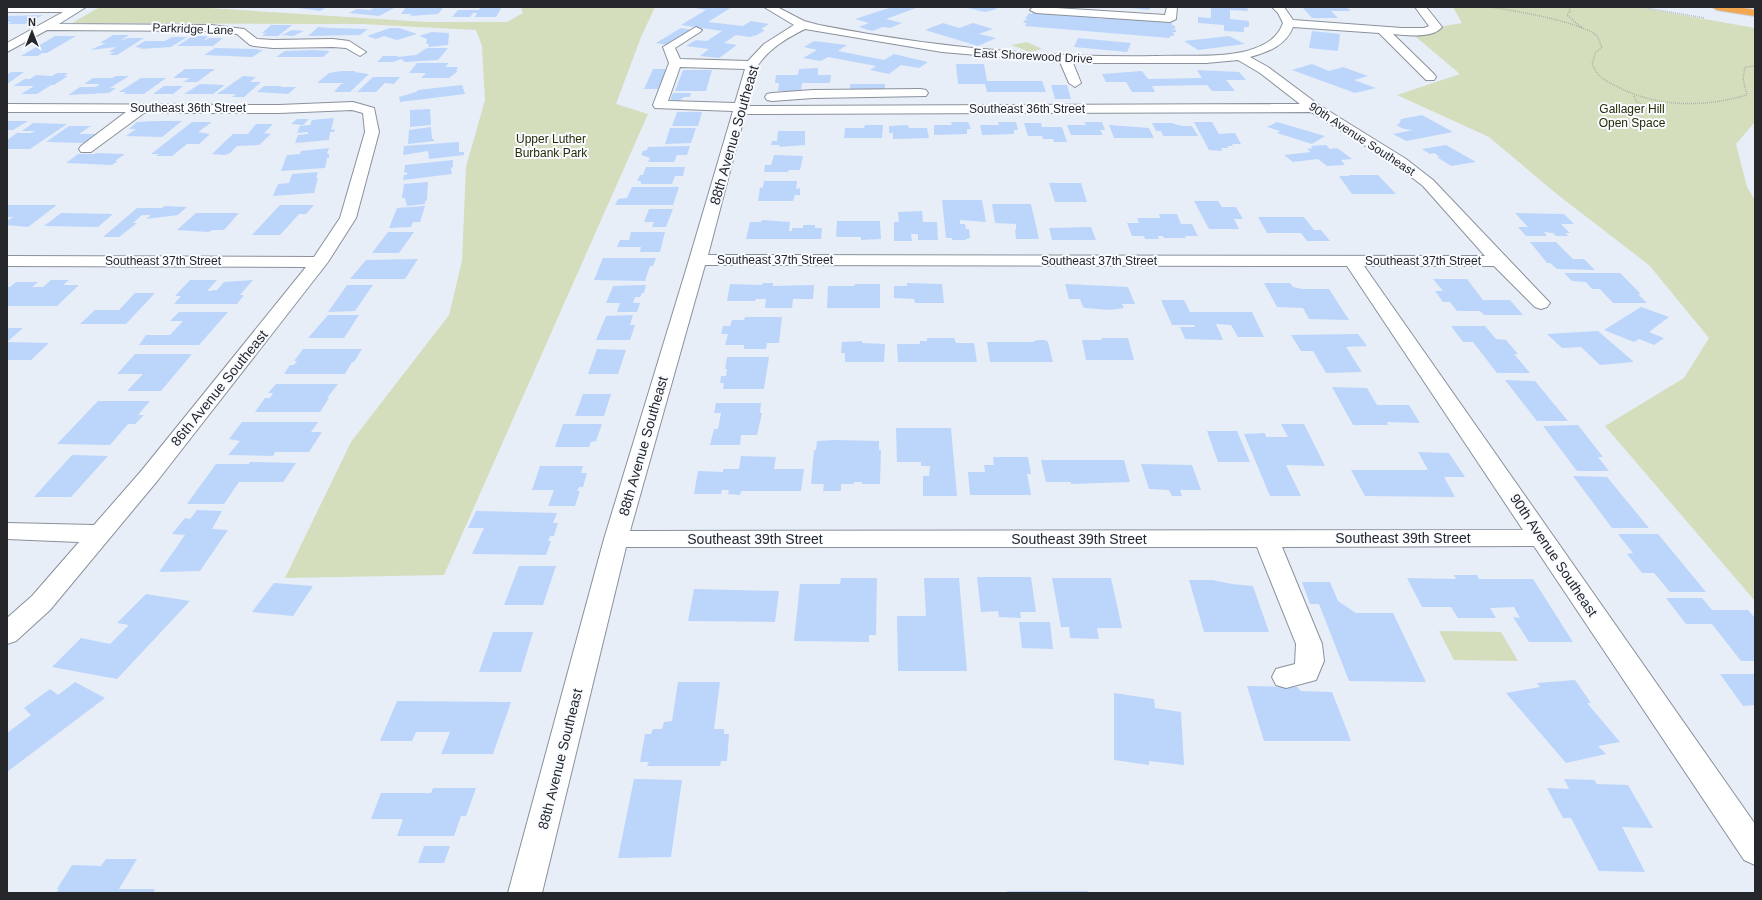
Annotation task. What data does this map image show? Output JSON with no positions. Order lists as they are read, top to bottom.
{
  "streets": {
    "street": [
      "Parkridge Lane",
      "East Shorewood Drive",
      "Southeast 36th Street",
      "88th Avenue Southeast",
      "90th Avenue Southeast",
      "Southeast 37th Street",
      "86th Avenue Southeast",
      "Southeast 39th Street"
    ]
  },
  "crossings": [
    ["East Shorewood Drive", "88th Avenue Southeast"],
    ["East Shorewood Drive", "90th Avenue Southeast"],
    ["Southeast 36th Street", "88th Avenue Southeast"],
    ["Southeast 36th Street", "90th Avenue Southeast"],
    ["Southeast 36th Street", "86th Avenue Southeast"],
    ["88th Avenue Southeast", "Southeast 37th Street"],
    ["88th Avenue Southeast", "Southeast 39th Street"],
    ["90th Avenue Southeast", "Southeast 37th Street"],
    ["90th Avenue Southeast", "Southeast 39th Street"],
    ["Southeast 37th Street", "86th Avenue Southeast"]
  ],
  "parks": ["Gallager Hill Open Space", "Upper Luther Burbank Park"],
  "north": "top"
}
